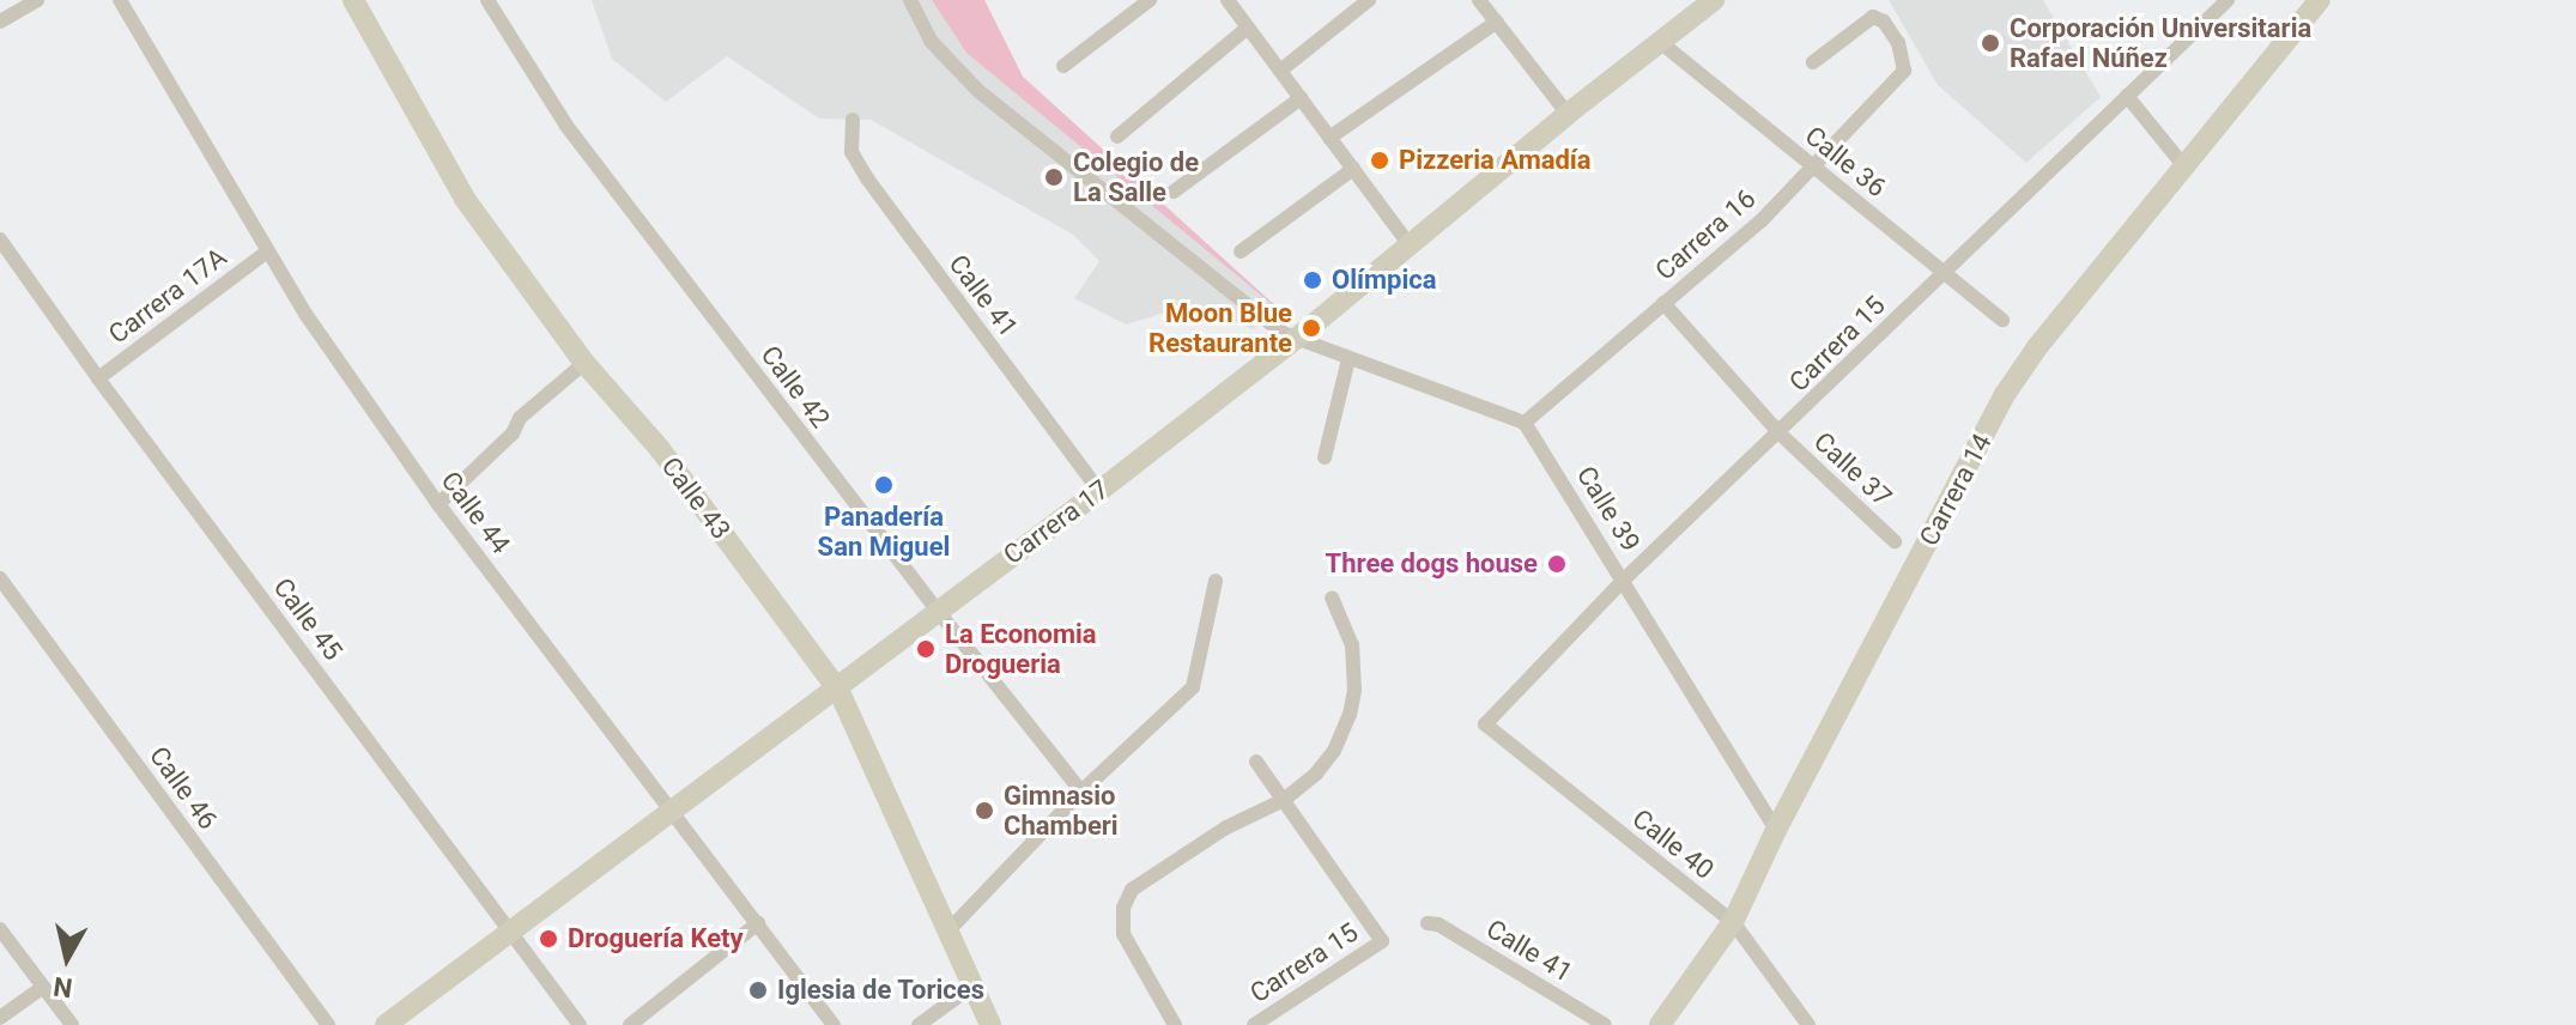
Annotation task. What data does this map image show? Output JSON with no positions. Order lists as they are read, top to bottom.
{
  "streets": {
    "main road": ["Carrera 14", "Calle 43", "Carrera 17"],
    "street": [
      "Calle 36",
      "Carrera 16",
      "Carrera 17A",
      "Calle 41",
      "Carrera 15",
      "Calle 42",
      "Calle 37",
      "Calle 39",
      "Calle 44",
      "Calle 45",
      "Calle 46",
      "Calle 40"
    ]
  },
  "crossings": [
    ["Calle 36", "Carrera 16"],
    ["Calle 36", "Carrera 15"],
    ["Calle 36", "Carrera 17"],
    ["Carrera 16", "Calle 37"],
    ["Carrera 16", "Calle 39"],
    ["Carrera 17A", "Calle 44"],
    ["Carrera 17A", "Calle 45"],
    ["Calle 41", "Carrera 17"],
    ["Carrera 15", "Calle 37"],
    ["Carrera 15", "Calle 39"],
    ["Carrera 15", "Calle 40"],
    ["Calle 42", "Carrera 17"],
    ["Carrera 14", "Calle 39"],
    ["Carrera 14", "Calle 40"],
    ["Calle 43", "Carrera 17"],
    ["Calle 44", "Carrera 17"],
    ["Carrera 17", "Calle 45"]
  ],
  "places": [
    "Corporación Universitaria Rafael Núñez",
    "Pizzeria Amadía",
    "Colegio de La Salle",
    "Olímpica",
    "Moon Blue Restaurante",
    "Panadería San Miguel",
    "Three dogs house",
    "La Economia Drogueria",
    "Gimnasio Chamberi",
    "Droguería Kety",
    "Iglesia de Torices"
  ],
  "north": "bottom"
}
